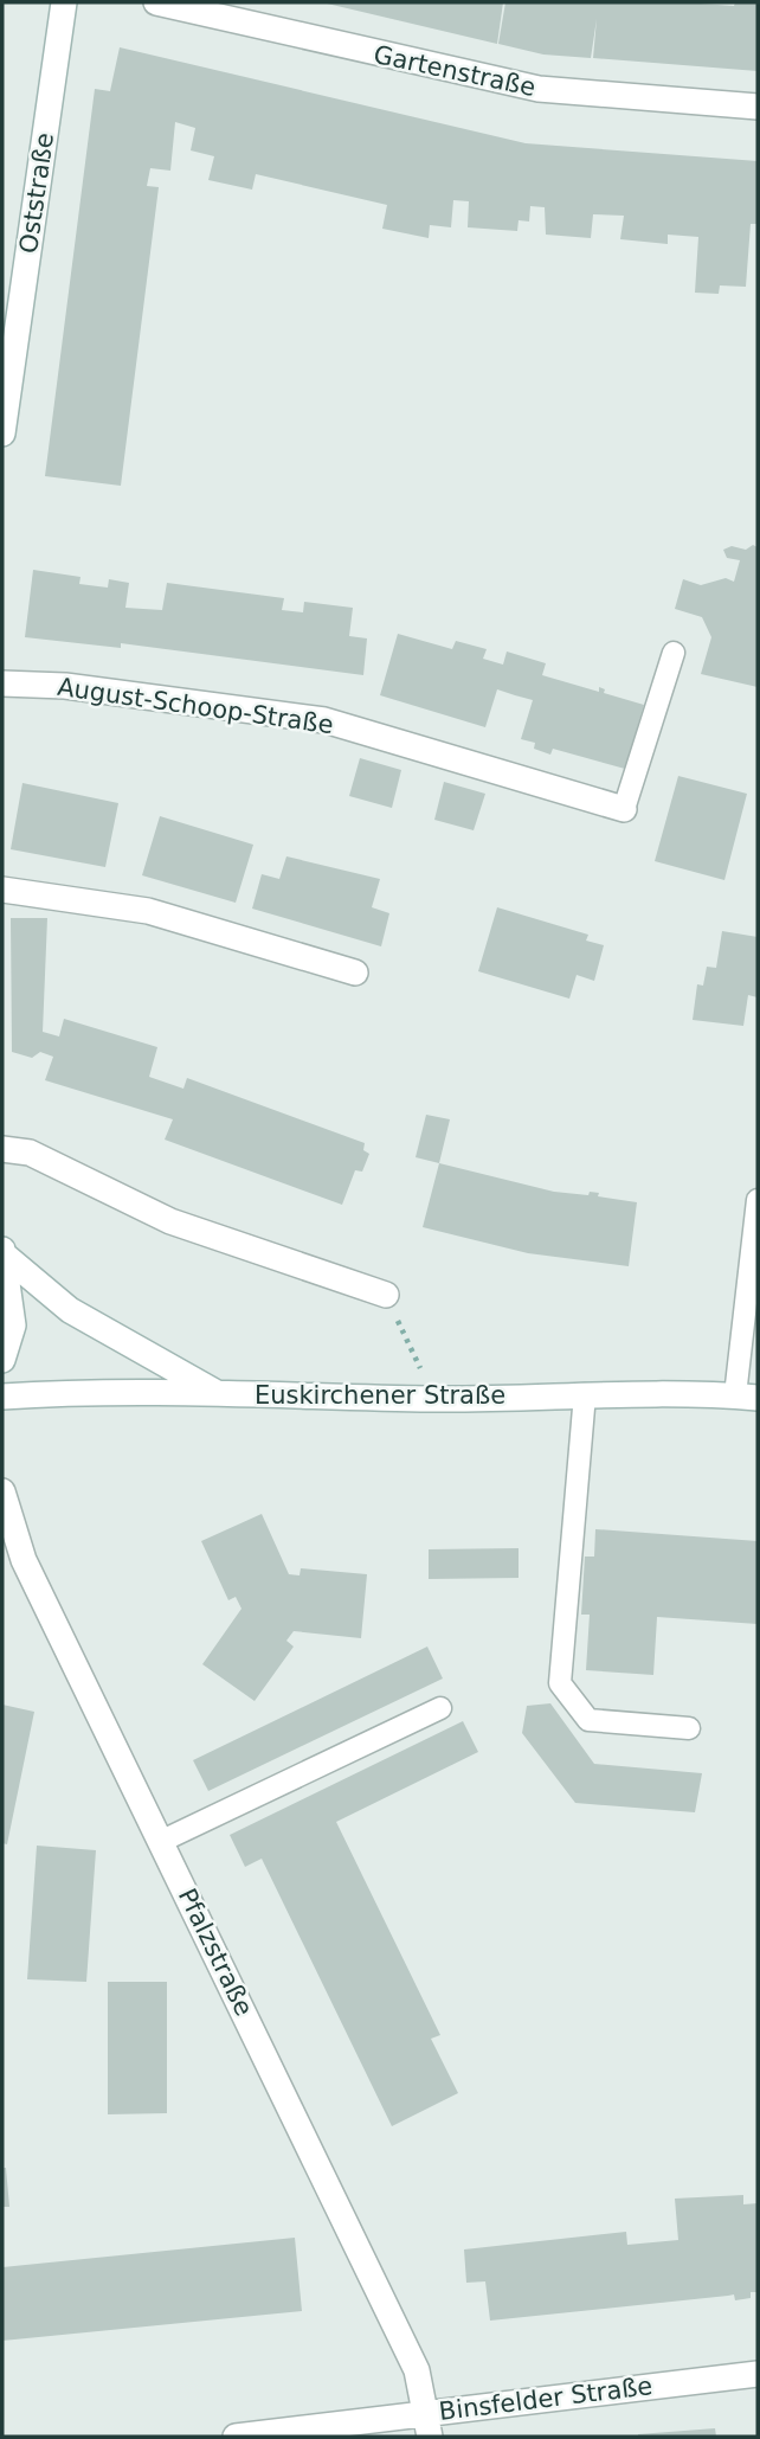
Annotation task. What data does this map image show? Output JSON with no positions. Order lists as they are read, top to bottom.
{
  "streets": {
    "street": [
      "Gartenstraße",
      "Oststraße",
      "August-Schoop-Straße",
      "Euskirchener Straße",
      "Pfalzstraße",
      "Binsfelder Straße"
    ]
  },
  "crossings": [
    ["Pfalzstraße", "Binsfelder Straße"]
  ]
}
